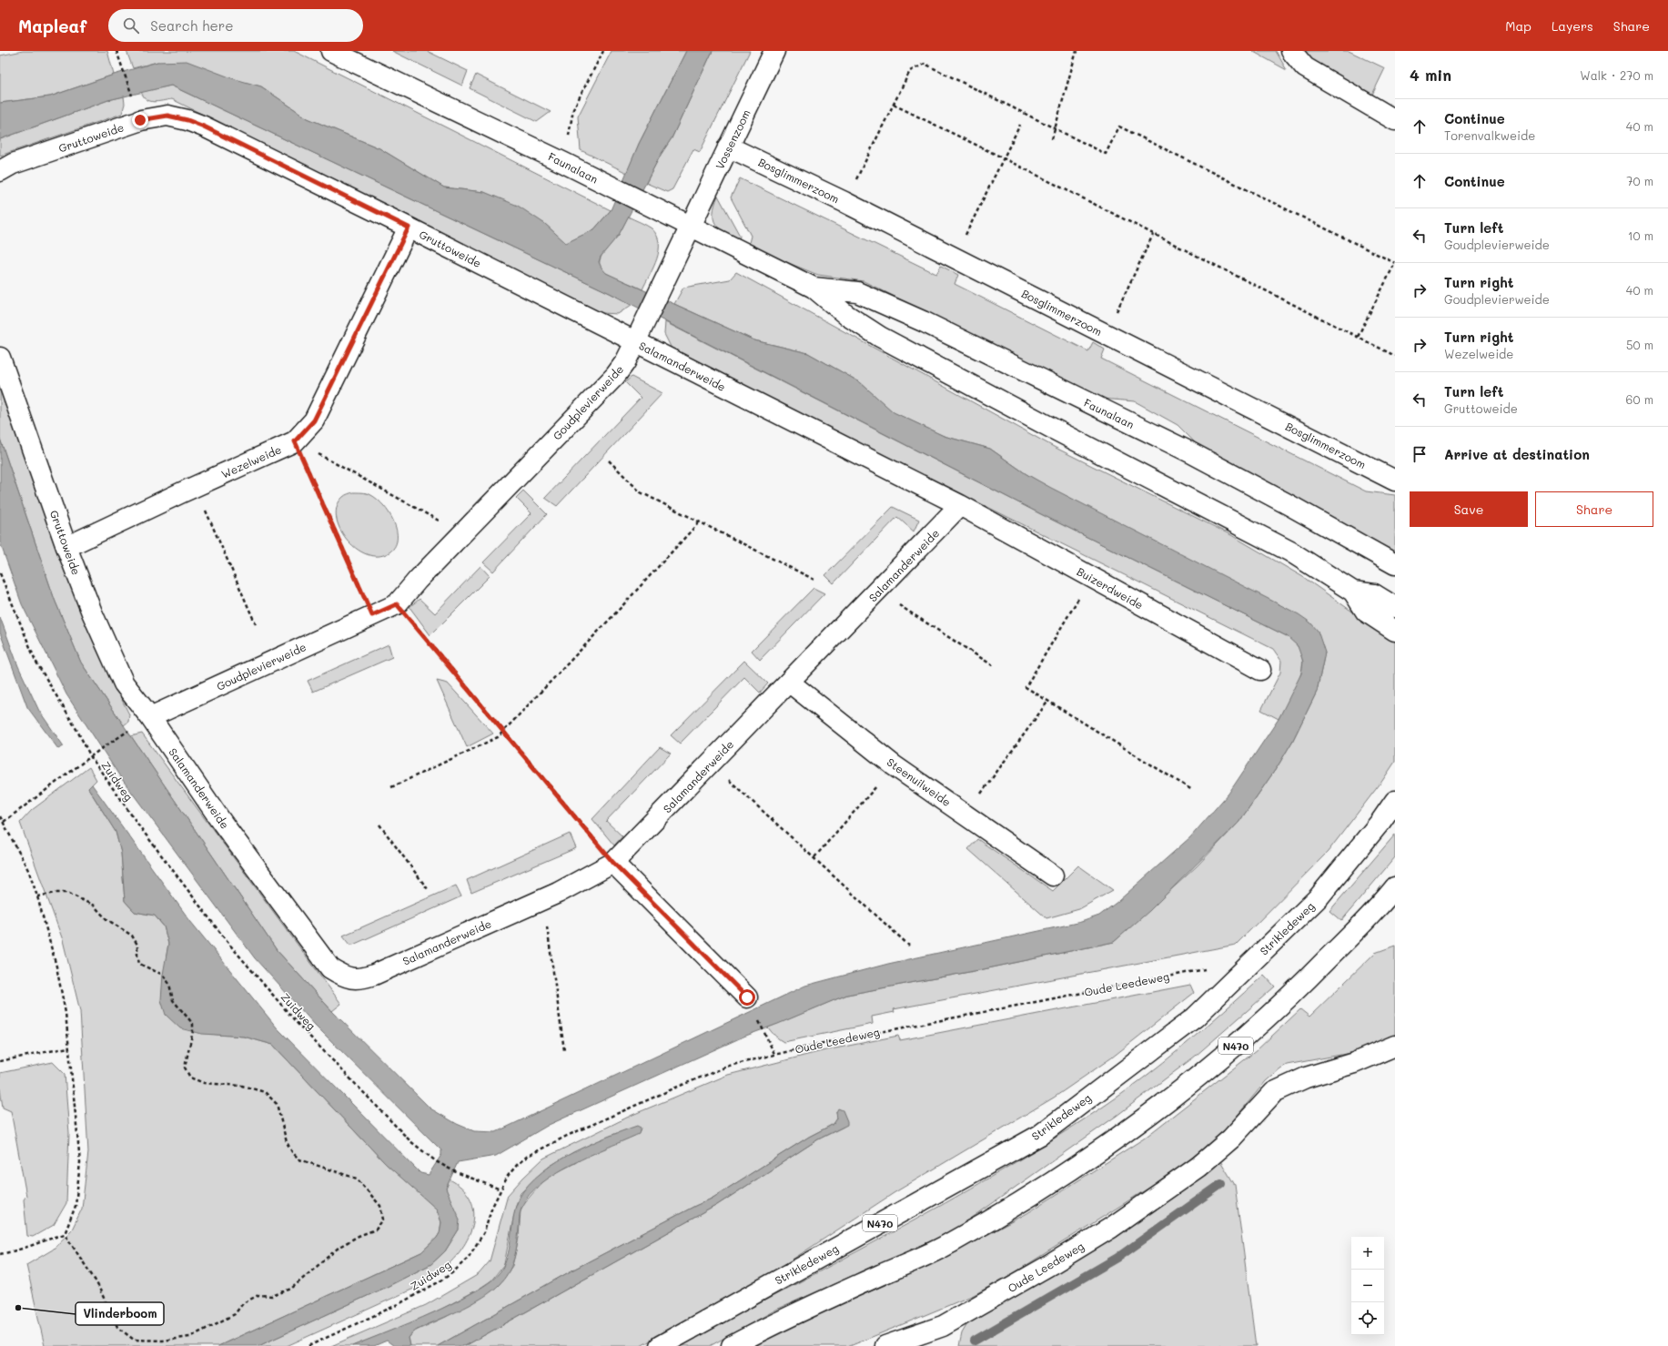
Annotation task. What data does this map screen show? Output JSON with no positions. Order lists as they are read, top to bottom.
{
  "streets": {
    "street": [
      "Gruttoweide",
      "Vossenzoom",
      "Faunalaan",
      "Bosglimmerzoom",
      "Salamanderweide",
      "Goudplevierweide",
      "Wezelweide",
      "Buizerdweide",
      "Steenuilweide",
      "Strikledeweg",
      "Oude Leedeweg",
      "N470"
    ],
    "path": ["Zuidweg"]
  },
  "crossings": [
    ["Gruttoweide", "Salamanderweide"],
    ["Gruttoweide", "Goudplevierweide"],
    ["Gruttoweide", "Wezelweide"],
    ["Vossenzoom", "Faunalaan"],
    ["Vossenzoom", "Bosglimmerzoom"],
    ["Vossenzoom", "Goudplevierweide"],
    ["Faunalaan", "Goudplevierweide"],
    ["Salamanderweide", "Goudplevierweide"],
    ["Salamanderweide", "Buizerdweide"],
    ["Salamanderweide", "Steenuilweide"],
    ["Zuidweg", "Oude Leedeweg"]
  ],
  "places": ["Vlinderboom"],
  "page": {
    "header": "Mapleaf",
    "search": "Search here",
    "nav": ["Map", "Layers", "Share"],
    "heading": ["4 min", "Walk · 270 m"],
    "list": [
      ["Continue", "Torenvalkweide", "40 m"],
      ["Continue", "70 m"],
      ["Turn left", "Goudplevierweide", "10 m"],
      ["Turn right", "Goudplevierweide", "40 m"],
      ["Turn right", "Wezelweide", "50 m"],
      ["Turn left", "Gruttoweide", "60 m"],
      "Arrive at destination"
    ],
    "buttons": ["Save", "Share"],
    "map_buttons": ["+", "−"]
  }
}
